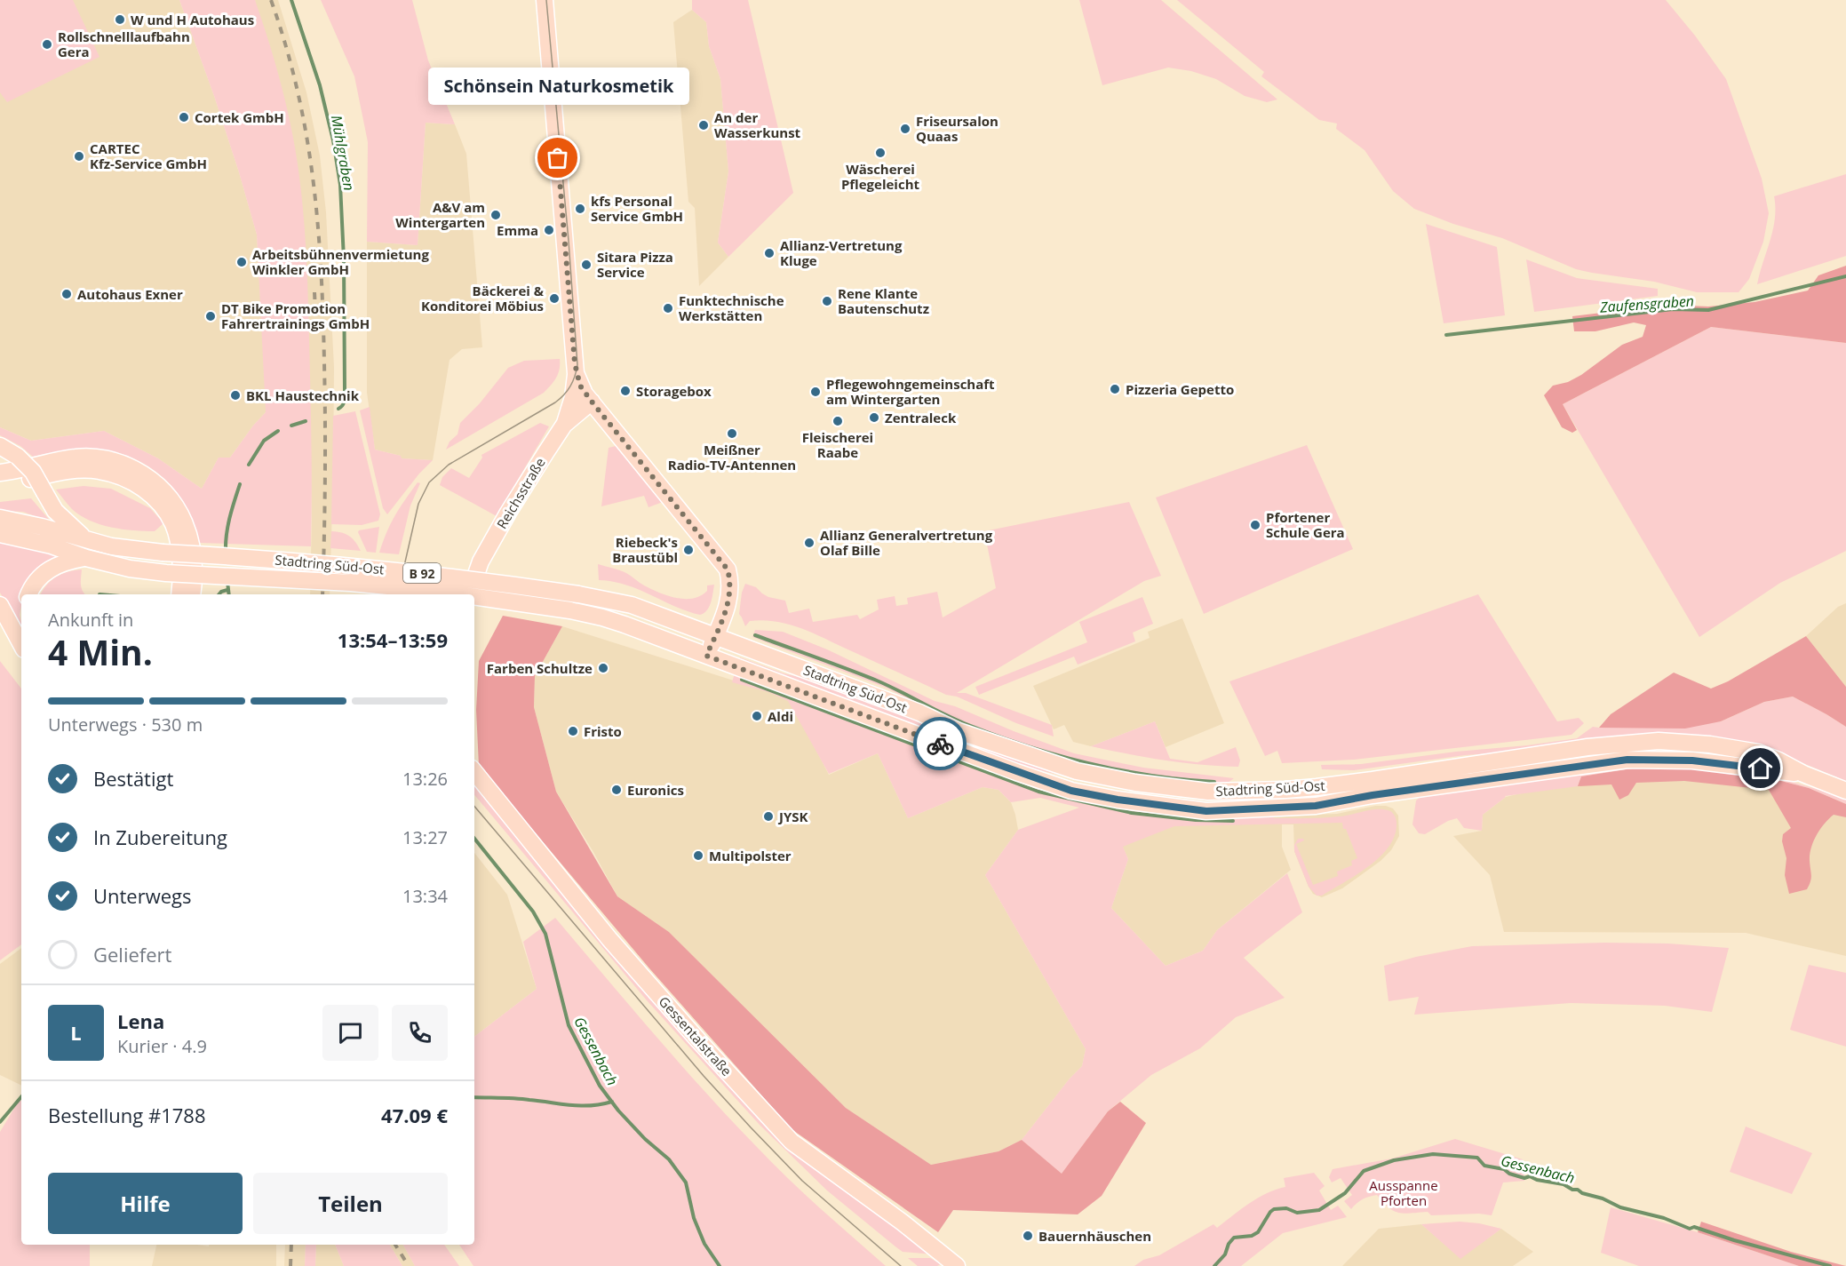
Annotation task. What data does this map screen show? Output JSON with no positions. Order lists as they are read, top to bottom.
{
  "streets": {
    "main road": [
      "Reichsstraße",
      "Stadtring Süd-Ost",
      "B 92",
      "Gessentalstraße"
    ]
  },
  "crossings": [
    ["Stadtring Süd-Ost", "B 92"]
  ],
  "water": ["Mühlgraben", "Zaufensgraben", "Gessenbach"],
  "parks": ["Ausspanne Pforten"],
  "places": [
    "W und H Autohaus",
    "Rollschnelllaufbahn Gera",
    "Cortek GmbH",
    "An der Wasserkunst",
    "Friseursalon Quaas",
    "Wäscherei Pflegeleicht",
    "CARTEC Kfz-Service GmbH",
    "Schönsein Naturkosmetik",
    "kfs Personal Service GmbH",
    "A&V am Wintergarten",
    "Emma",
    "Allianz-Vertretung Kluge",
    "Arbeitsbühnenvermietung Winkler GmbH",
    "Sitara Pizza Service",
    "Autohaus Exner",
    "Bäckerei & Konditorei Möbius",
    "Rene Klante Bautenschutz",
    "Funktechnische Werkstätten",
    "DT Bike Promotion Fahrertrainings GmbH",
    "Pizzeria Gepetto",
    "Storagebox",
    "Pflegewohngemeinschaft am Wintergarten",
    "BKL Haustechnik",
    "Zentraleck",
    "Fleischerei Raabe",
    "Meißner Radio-TV-Antennen",
    "Pfortener Schule Gera",
    "Allianz Generalvertretung Olaf Bille",
    "Riebeck's Braustübl",
    "Farben Schultze",
    "Aldi",
    "Fristo",
    "Euronics",
    "JYSK",
    "Multipolster",
    "Bauernhäuschen"
  ],
  "page": {
    "bubble": "Schönsein Naturkosmetik",
    "heading": ["4 Min.", "Ankunft in", "13:54–13:59"],
    "panel": [
      "Lena",
      "Kurier · 4.9",
      "Bestellung #1788",
      "47.09 €"
    ],
    "bar": "Unterwegs · 530 m",
    "list": [
      ["Bestätigt", "13:26"],
      ["In Zubereitung", "13:27"],
      ["Unterwegs", "13:34"],
      "Geliefert"
    ],
    "round": "L",
    "buttons": ["Hilfe", "Teilen"]
  }
}
